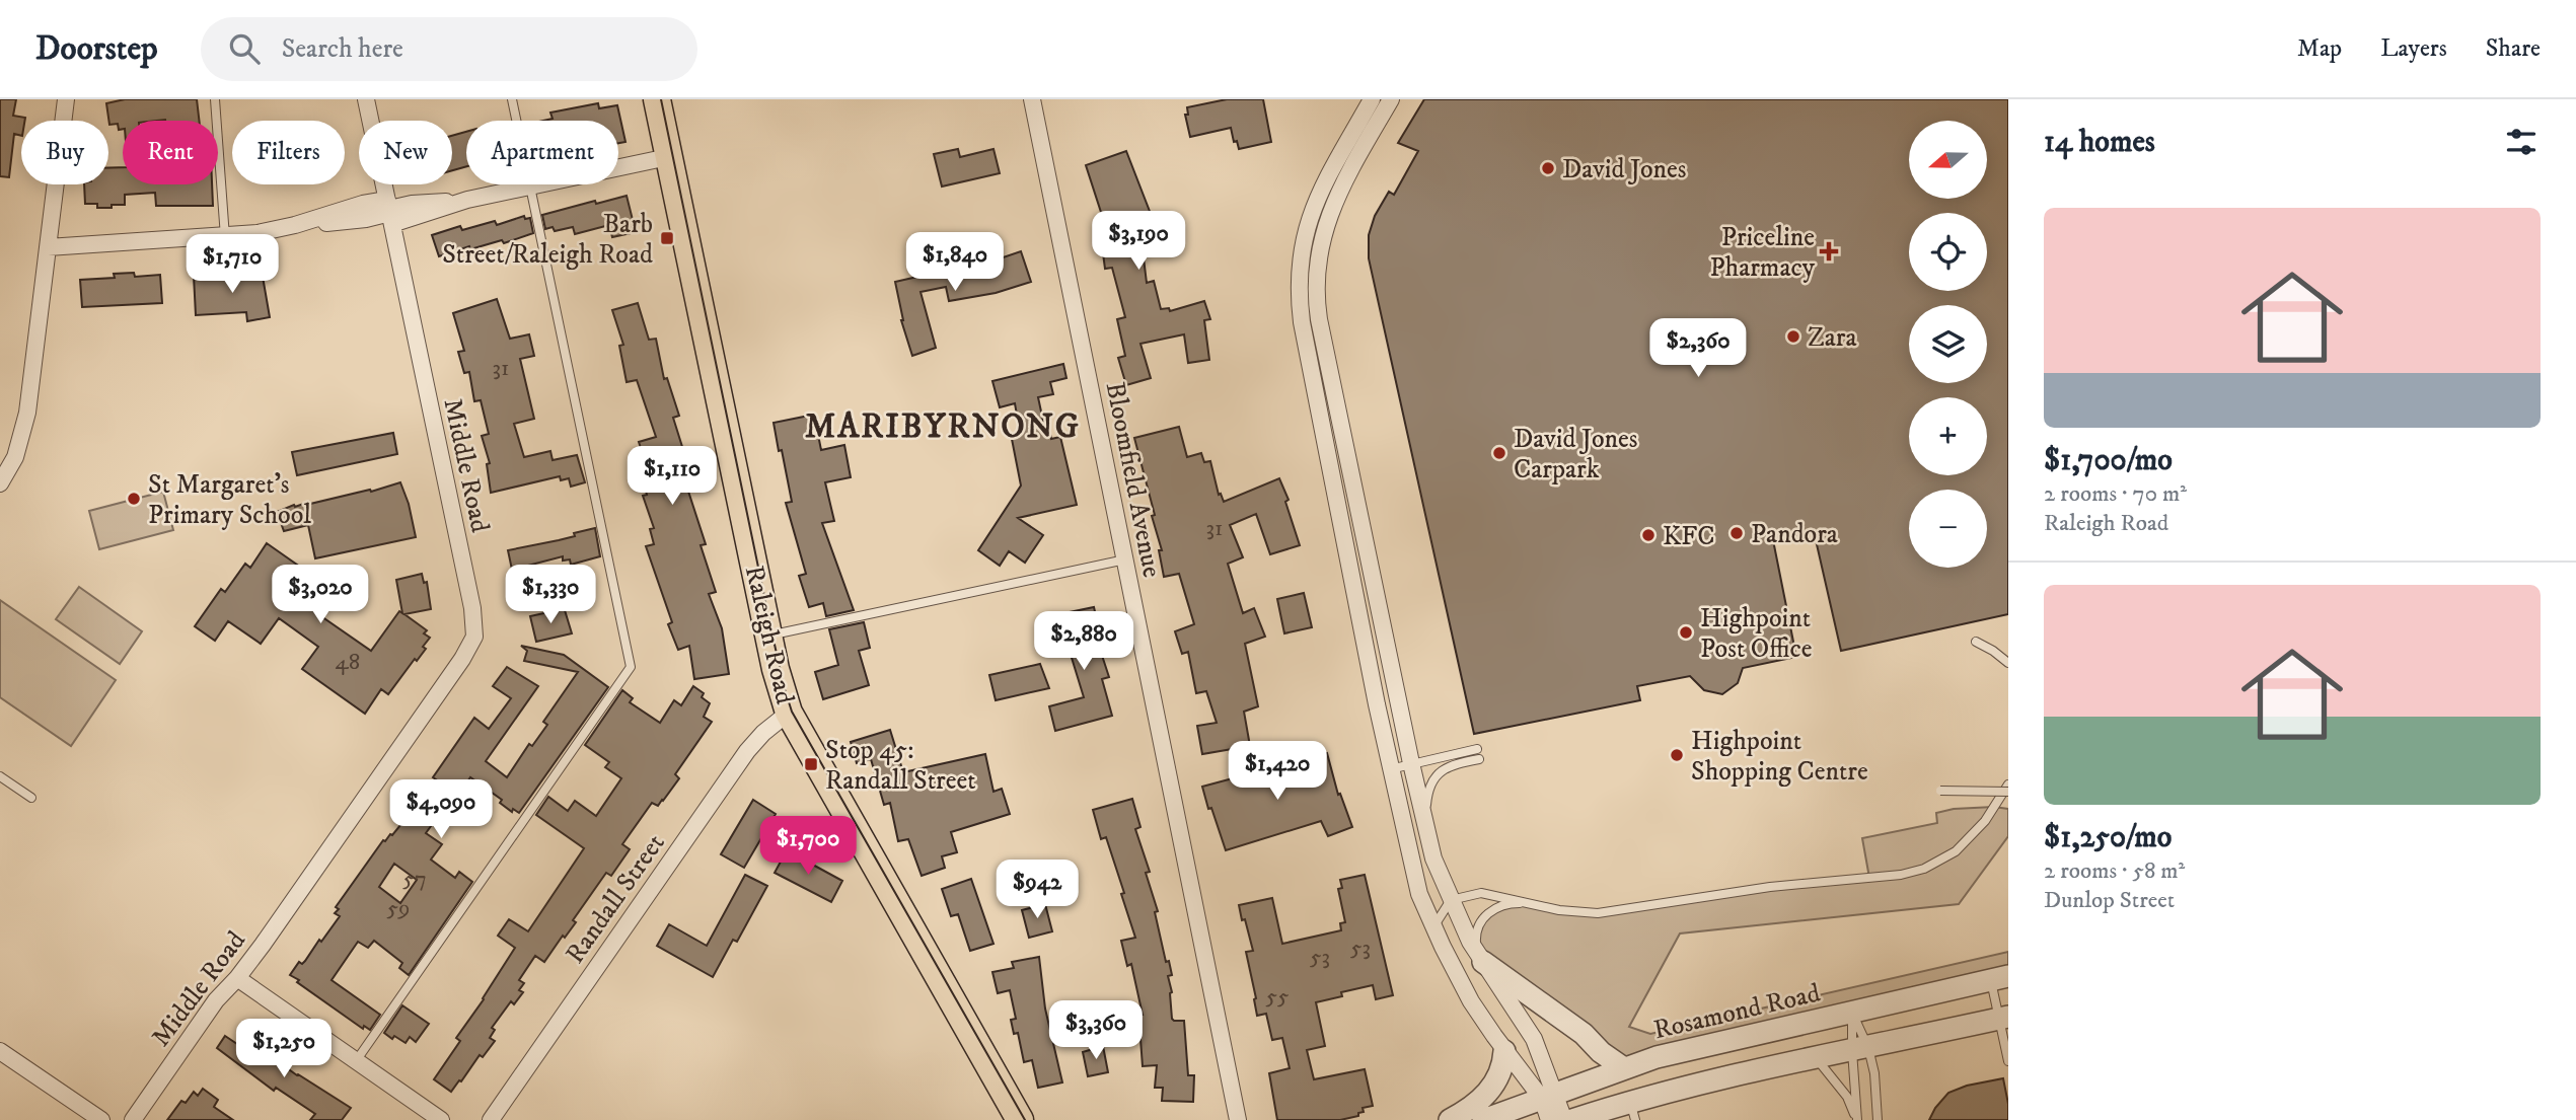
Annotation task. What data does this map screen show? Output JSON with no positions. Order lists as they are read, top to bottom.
{
  "streets": {
    "main road": ["Raleigh Road"],
    "street": [
      "Middle Road",
      "Bloomfield Avenue",
      "Randall Street",
      "Rosamond Road"
    ]
  },
  "crossings": [
    ["Raleigh Road", "Randall Street"]
  ],
  "districts": ["MARIBYRNONG"],
  "places": {
    "other": [
      "David Jones",
      "Zara",
      "David Jones Carpark",
      "St Margaret's Primary School",
      "Pandora",
      "KFC",
      "Highpoint Post Office",
      "Highpoint Shopping Centre"
    ],
    "transit": ["Barb Street/Raleigh Road", "Stop 45: Randall Street"],
    "health": ["Priceline Pharmacy"]
  },
  "house_numbers": [
    "31",
    "31",
    "48",
    "57",
    "59",
    "53",
    "53",
    "55"
  ],
  "north": "left",
  "page": {
    "header": "Doorstep",
    "search": "Search here",
    "nav": ["Map", "Layers", "Share"],
    "heading": "14 homes",
    "map_buttons": ["+", "−"],
    "chip": [
      "Buy",
      "Rent",
      "Filters",
      "New",
      "Apartment"
    ],
    "list": [
      {
        "name": "$1,700/mo",
        "note": "2 rooms · 70 m² · Raleigh Road"
      },
      {
        "name": "$1,250/mo",
        "note": "2 rooms · 58 m² · Dunlop Street"
      }
    ],
    "price": [
      "$3,190",
      "$1,840",
      "$1,710",
      "$2,360",
      "$1,110",
      "$3,020",
      "$1,330",
      "$2,880",
      "$1,420",
      "$4,090",
      "$1,700",
      "$942",
      "$3,360",
      "$1,250"
    ]
  }
}
